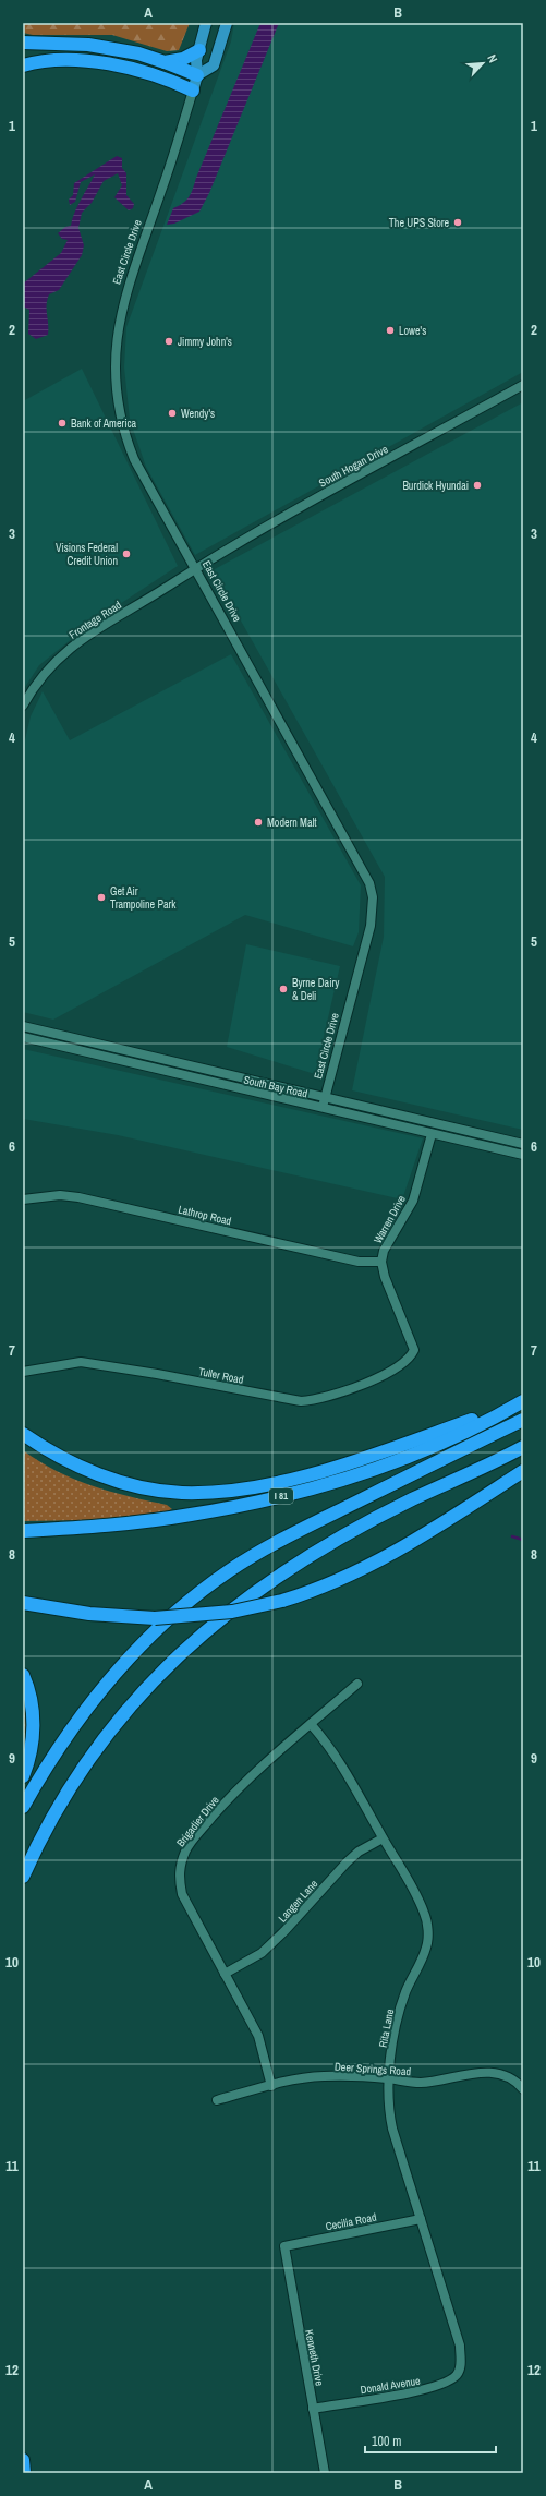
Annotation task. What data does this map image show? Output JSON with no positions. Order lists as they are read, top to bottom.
{
  "streets": {
    "highway": ["I 81"],
    "main road": ["East Circle Drive"],
    "street": [
      "South Hogan Drive",
      "Frontage Road",
      "South Bay Road",
      "Lathrop Road",
      "Warren Drive",
      "Tuller Road",
      "Brigadier Drive",
      "Langen Lane",
      "Rita Lane",
      "Deer Springs Road",
      "Cecilia Road",
      "Kenneth Drive",
      "Donald Avenue"
    ]
  },
  "crossings": [
    ["East Circle Drive", "South Hogan Drive"],
    ["East Circle Drive", "Frontage Road"],
    ["East Circle Drive", "South Bay Road"],
    ["South Hogan Drive", "Frontage Road"],
    ["South Bay Road", "Warren Drive"],
    ["Lathrop Road", "Warren Drive"],
    ["Warren Drive", "Tuller Road"],
    ["Brigadier Drive", "Langen Lane"],
    ["Brigadier Drive", "Rita Lane"],
    ["Brigadier Drive", "Deer Springs Road"],
    ["Langen Lane", "Rita Lane"],
    ["Rita Lane", "Deer Springs Road"],
    ["Rita Lane", "Cecilia Road"],
    ["Rita Lane", "Donald Avenue"],
    ["Cecilia Road", "Kenneth Drive"],
    ["Kenneth Drive", "Donald Avenue"]
  ],
  "places": [
    "The UPS Store",
    "Lowe's",
    "Jimmy John's",
    "Wendy's",
    "Bank of America",
    "Burdick Hyundai",
    "Visions Federal Credit Union",
    "Modern Malt",
    "Get Air Trampoline Park",
    "Byrne Dairy & Deli"
  ],
  "scale_bar": "100 m",
  "north": "top right",
  "grid": {
    "columns": ["A", "B"],
    "rows": [
      "1",
      "2",
      "3",
      "4",
      "5",
      "6",
      "7",
      "8",
      "9",
      "10",
      "11",
      "12"
    ]
  }
}
